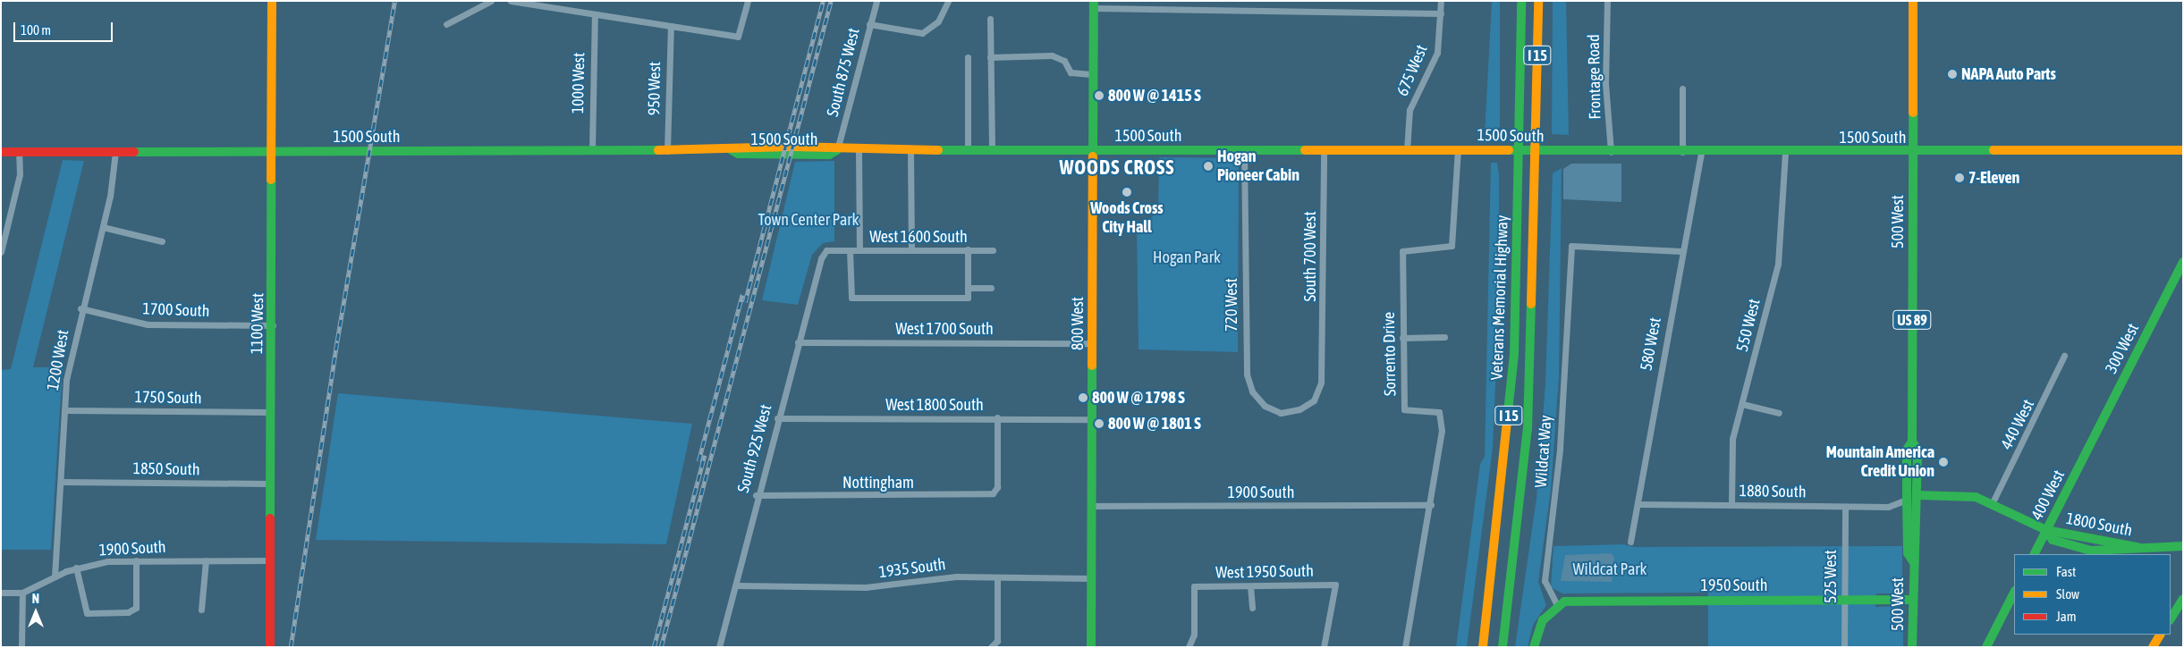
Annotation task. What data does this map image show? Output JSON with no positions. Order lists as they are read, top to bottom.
{
  "streets": {
    "main road": [
      "I 15",
      "1500 South",
      "500 West",
      "Veterans Memorial Highway",
      "US 89",
      "1100 West",
      "800 West",
      "300 West",
      "400 West",
      "1800 South",
      "1950 South"
    ],
    "street": [
      "675 West",
      "South 875 West",
      "Frontage Road",
      "1000 West",
      "950 West",
      "West 1600 South",
      "South 700 West",
      "720 West",
      "1700 South",
      "550 West",
      "West 1700 South",
      "580 West",
      "Sorrento Drive",
      "1200 West",
      "1750 South",
      "West 1800 South",
      "440 West",
      "South 925 West",
      "Wildcat Way",
      "1850 South",
      "Nottingham",
      "1880 South",
      "1900 South",
      "1935 South",
      "West 1950 South",
      "525 West"
    ]
  },
  "crossings": [
    ["675 West", "1500 South"],
    ["South 875 West", "1500 South"],
    ["Frontage Road", "1500 South"],
    ["1000 West", "1500 South"],
    ["950 West", "1500 South"],
    ["1500 South", "500 West"],
    ["1500 South", "South 700 West"],
    ["1500 South", "720 West"],
    ["1500 South", "1100 West"],
    ["1500 South", "800 West"],
    ["1500 South", "550 West"],
    ["1500 South", "580 West"],
    ["1500 South", "Sorrento Drive"],
    ["1500 South", "1200 West"],
    ["500 West", "1880 South"],
    ["500 West", "1800 South"],
    ["500 West", "1950 South"],
    ["West 1600 South", "South 925 West"],
    ["South 700 West", "720 West"],
    ["1700 South", "1100 West"],
    ["1700 South", "1200 West"],
    ["1100 West", "1750 South"],
    ["1100 West", "1850 South"],
    ["1100 West", "1900 South"],
    ["800 West", "West 1700 South"],
    ["800 West", "West 1800 South"],
    ["800 West", "1900 South"],
    ["800 West", "1935 South"],
    ["550 West", "1880 South"],
    ["West 1700 South", "South 925 West"],
    ["580 West", "Wildcat Way"],
    ["580 West", "1880 South"],
    ["300 West", "400 West"],
    ["Sorrento Drive", "1900 South"],
    ["1200 West", "1750 South"],
    ["1200 West", "1850 South"],
    ["1200 West", "1900 South"],
    ["West 1800 South", "South 925 West"],
    ["West 1800 South", "Nottingham"],
    ["440 West", "1800 South"],
    ["South 925 West", "Nottingham"],
    ["South 925 West", "1935 South"],
    ["Wildcat Way", "1950 South"],
    ["1880 South", "525 West"],
    ["400 West", "1800 South"],
    ["525 West", "1950 South"]
  ],
  "districts": ["WOODS CROSS"],
  "parks": ["Town Center Park", "Hogan Park", "Wildcat Park"],
  "places": [
    "NAPA Auto Parts",
    "800 W @ 1415 S",
    "Hogan Pioneer Cabin",
    "7-Eleven",
    "Woods Cross City Hall",
    "800 W @ 1798 S",
    "800 W @ 1801 S",
    "Mountain America Credit Union"
  ],
  "legend": ["Fast", "Slow", "Jam"],
  "scale_bar": "100 m",
  "north": "top"
}
